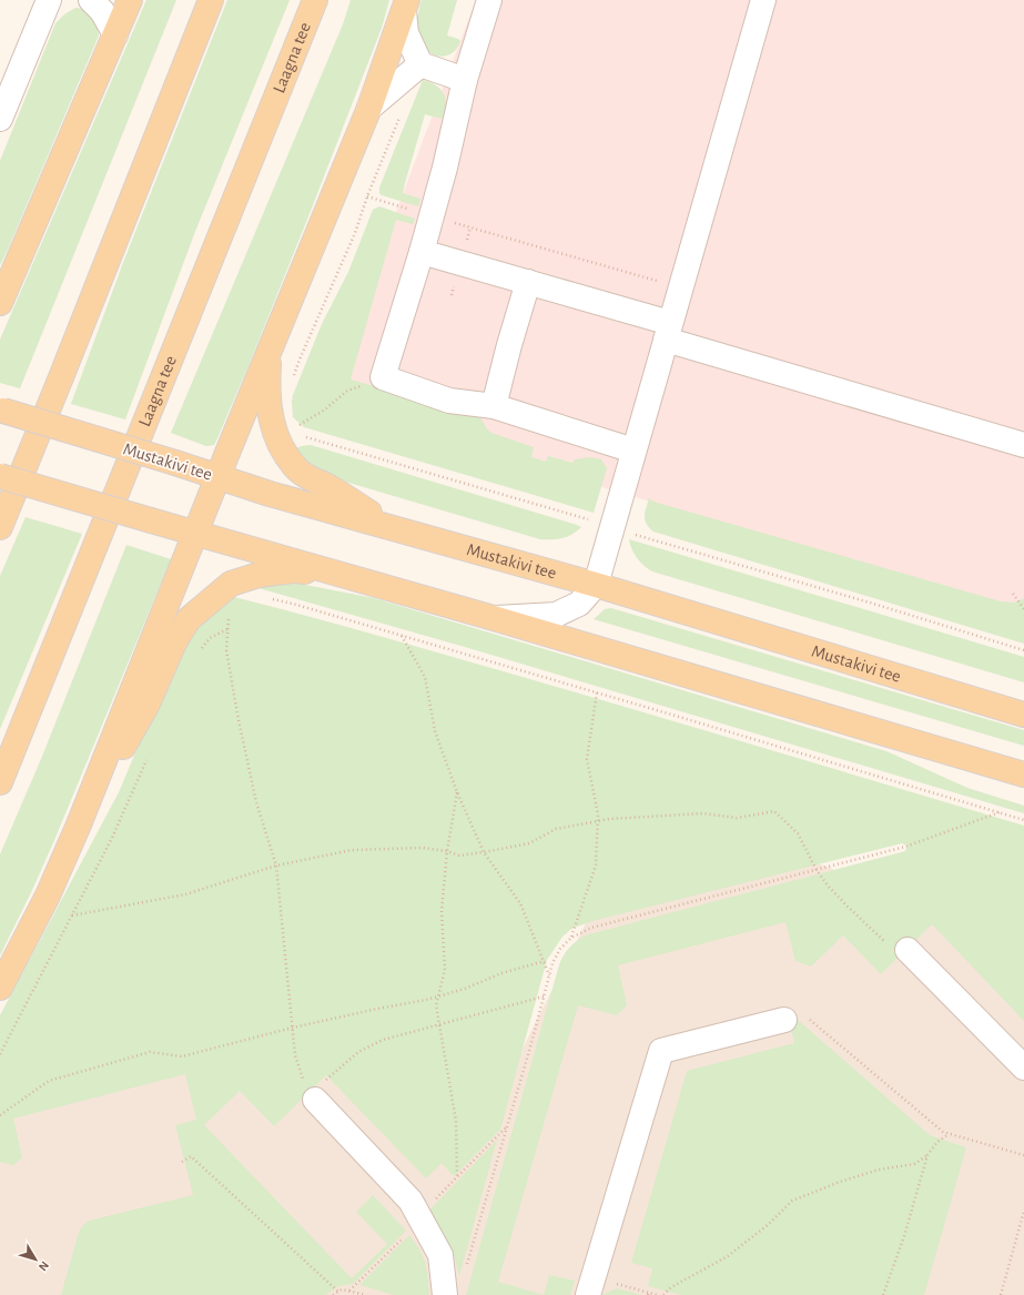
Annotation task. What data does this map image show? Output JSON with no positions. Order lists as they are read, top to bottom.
{
  "streets": {
    "main road": ["Laagna tee", "Mustakivi tee"]
  },
  "north": "bottom right"
}
